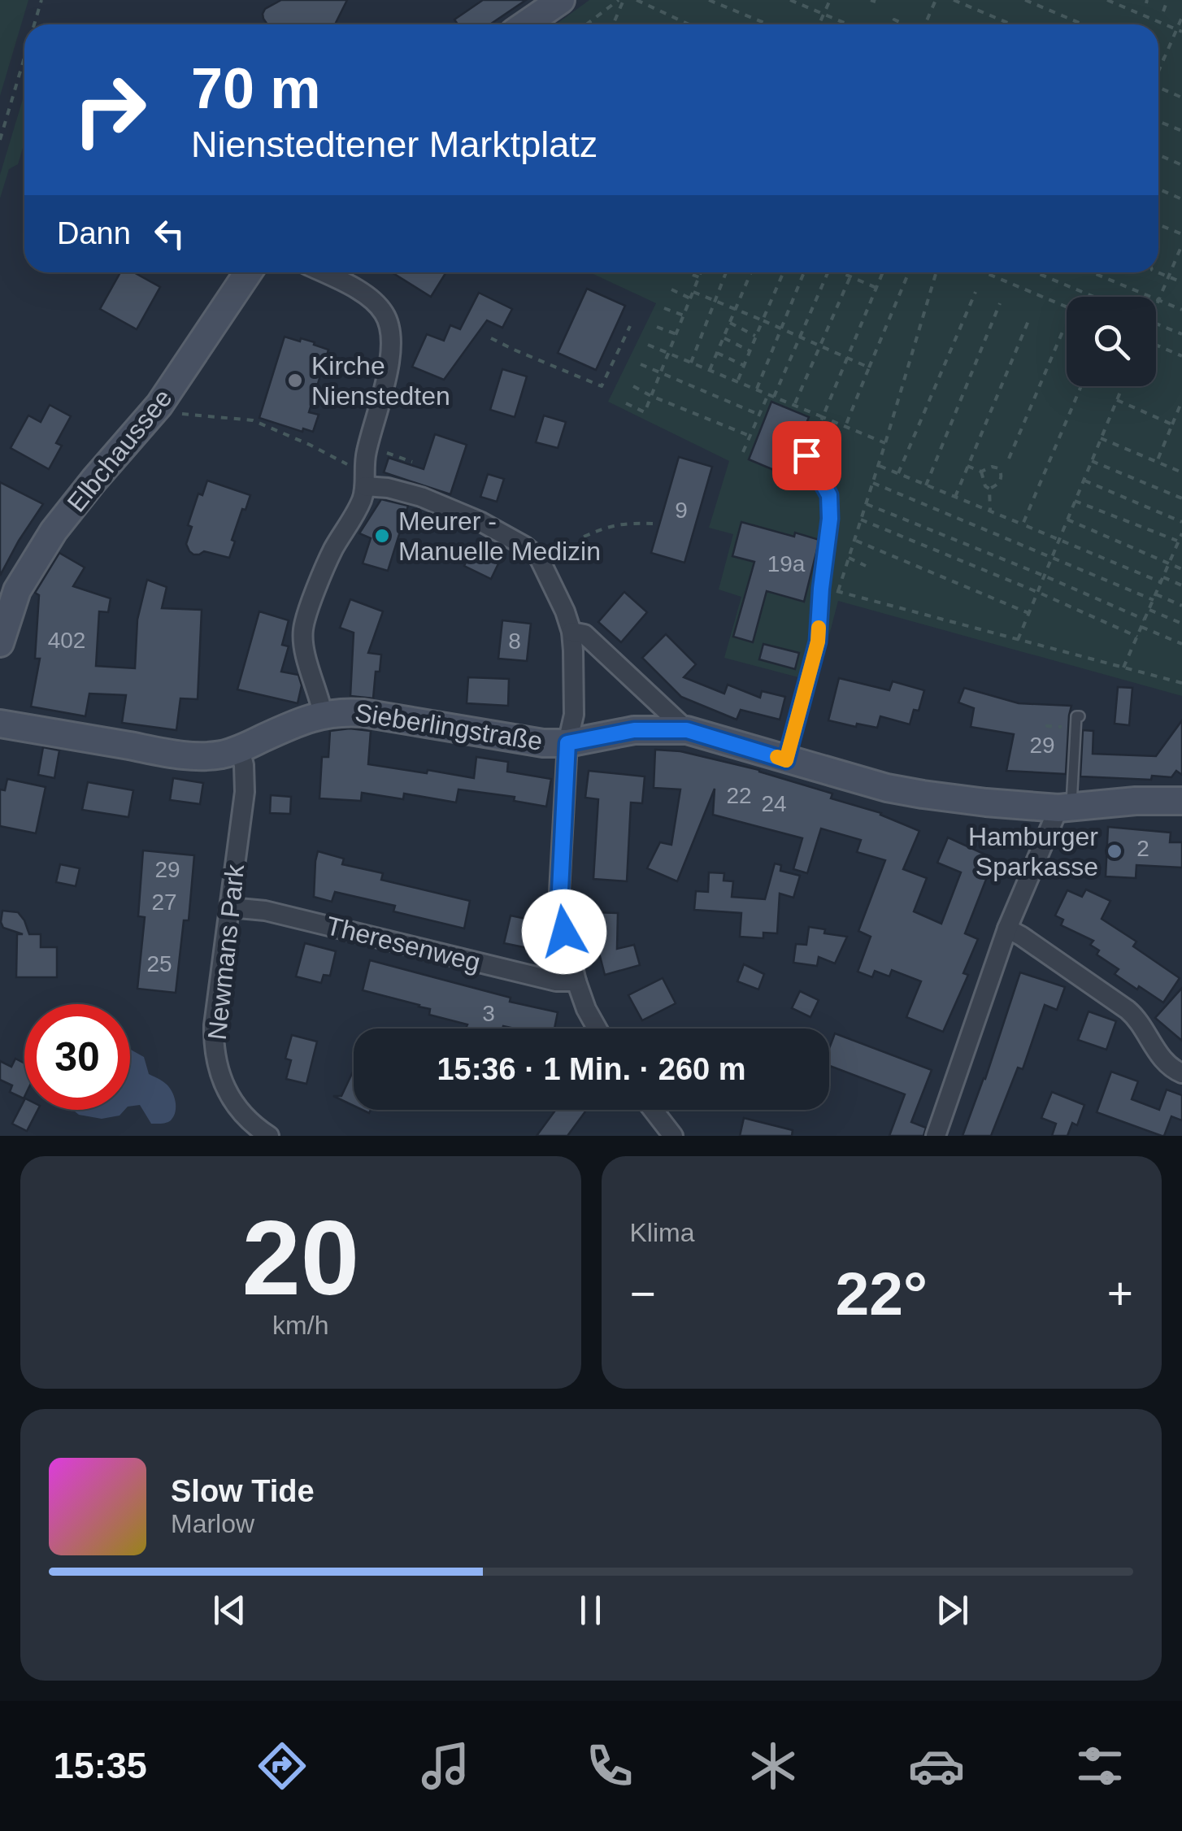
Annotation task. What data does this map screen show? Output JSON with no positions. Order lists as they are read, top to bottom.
{
  "streets": {
    "street": [
      "Elbchaussee",
      "Sieberlingstraße",
      "Theresenweg",
      "Newmans Park"
    ]
  },
  "crossings": [
    ["Sieberlingstraße", "Newmans Park"],
    ["Theresenweg", "Newmans Park"]
  ],
  "places": ["Kirche Nienstedten", "Meurer - Manuelle Medizin", "Hamburger Sparkasse"],
  "house_numbers": [
    "9",
    "19a",
    "402",
    "8",
    "29",
    "22",
    "24",
    "2",
    "29",
    "27",
    "25",
    "3"
  ],
  "page": {
    "turn": ["70 m", "Nienstedtener Marktplatz"],
    "then": "Dann",
    "limit": "30",
    "trip": "15:36 · 1 Min. · 260 m",
    "tile": [
      ["20", "km/h"],
      "Klima"
    ],
    "heat": ["−", "22°", "+"],
    "song": ["Slow Tide", "Marlow"],
    "tabs": "15:35"
  }
}
